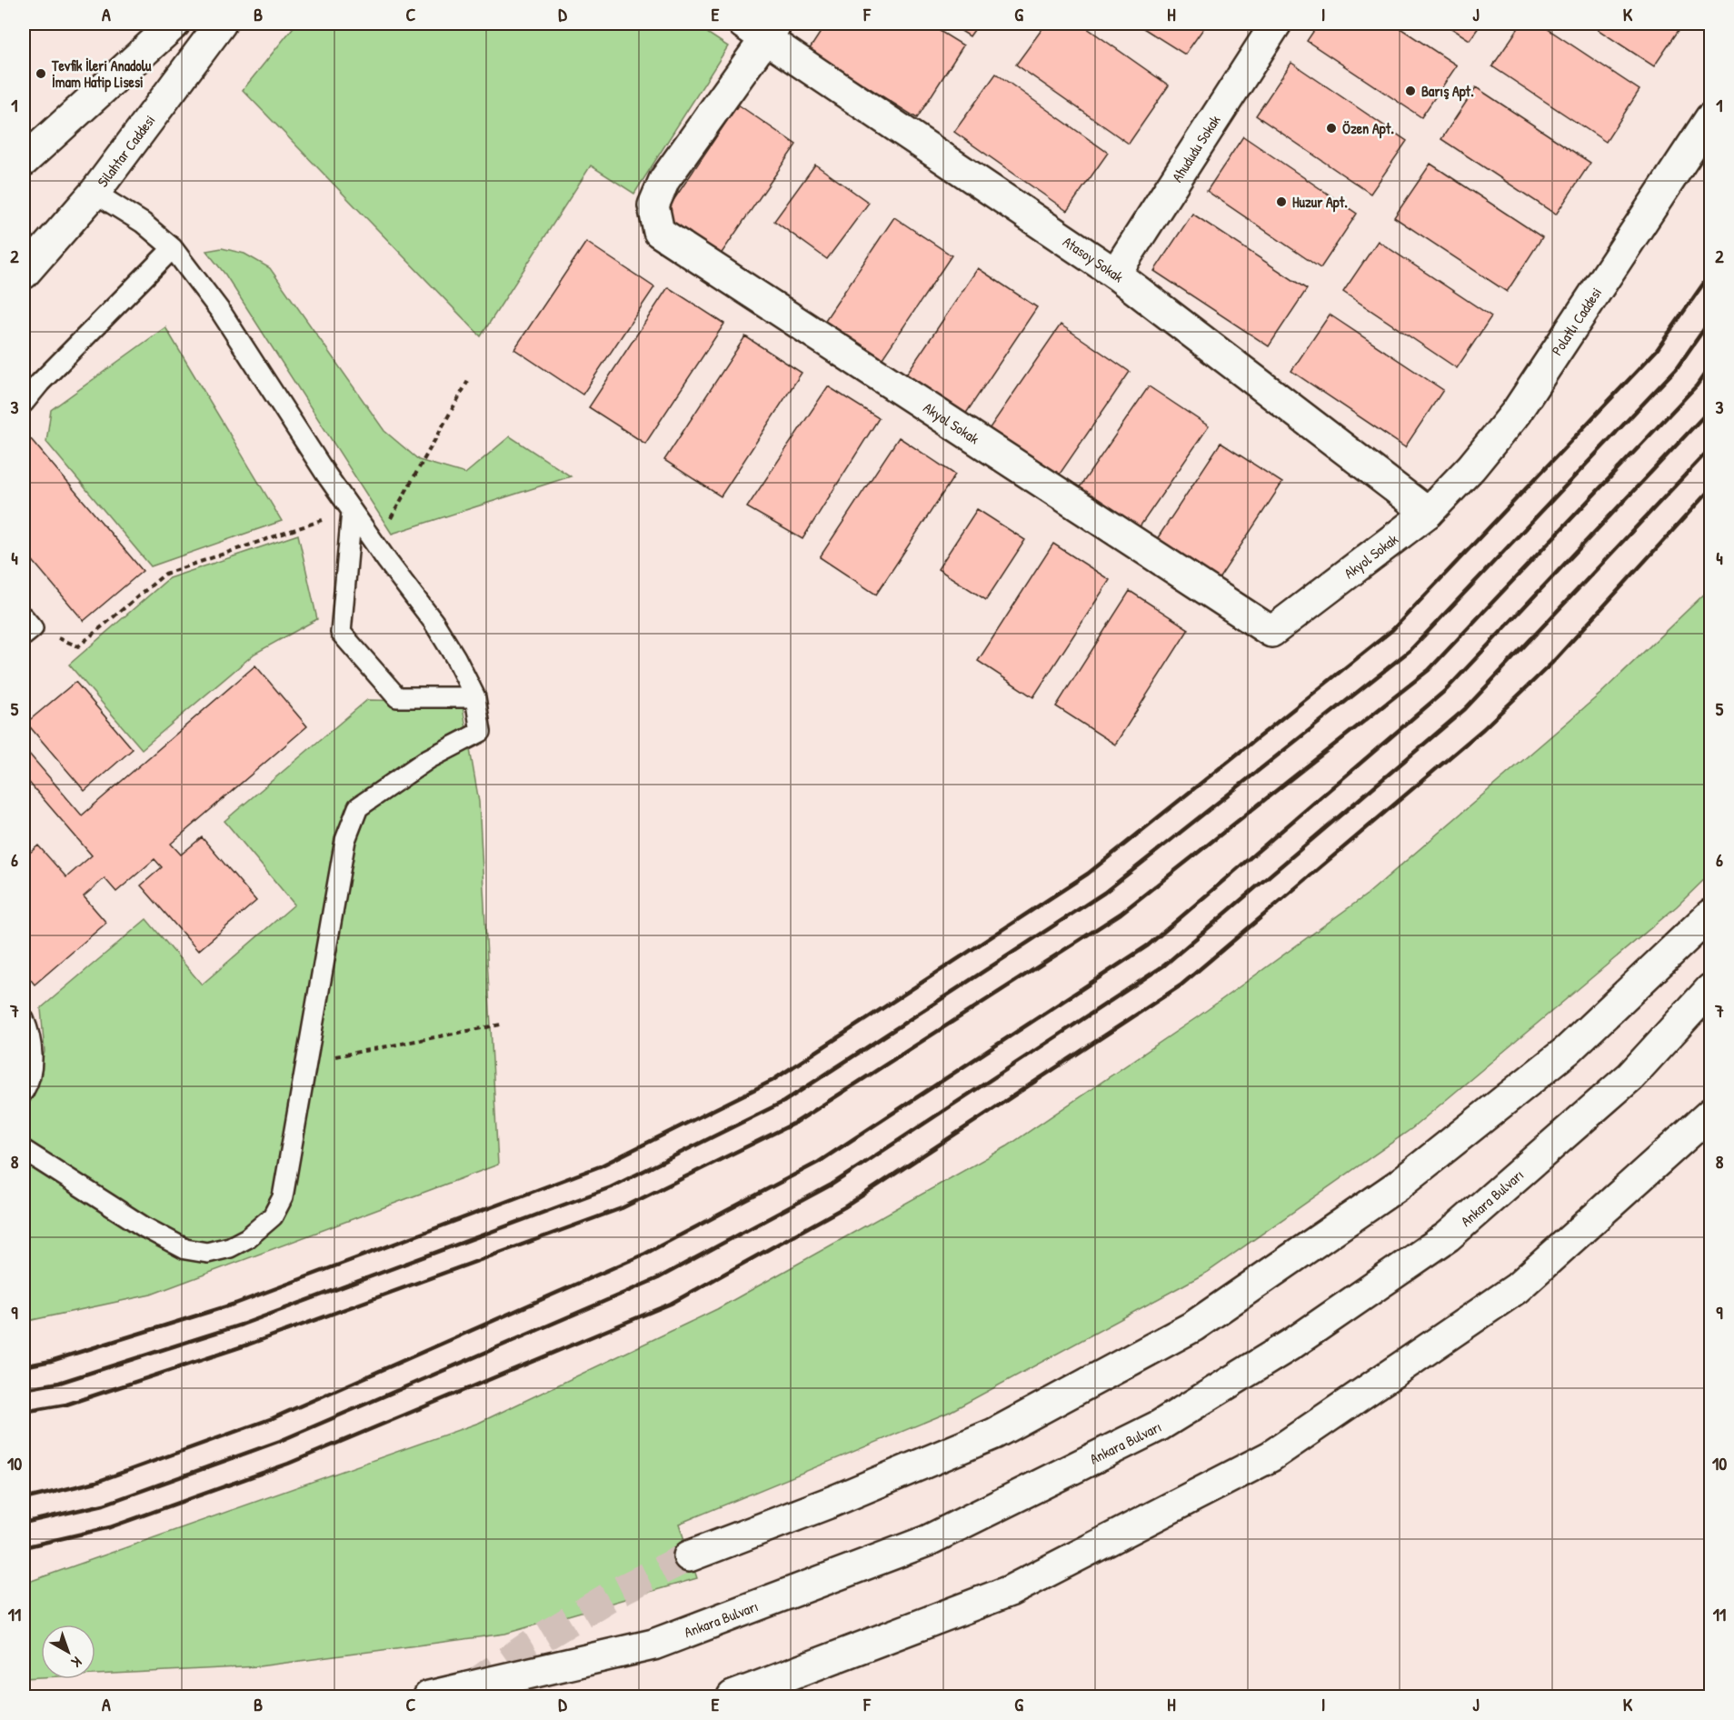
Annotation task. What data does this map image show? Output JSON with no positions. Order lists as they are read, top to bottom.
{
  "streets": {
    "main road": [
      "Ahududu Sokak",
      "Silahtar Caddesi",
      "Atasoy Sokak",
      "Polatlı Caddesi",
      "Akyol Sokak",
      "Ankara Bulvarı"
    ]
  },
  "crossings": [
    ["Ahududu Sokak", "Atasoy Sokak"],
    ["Atasoy Sokak", "Polatlı Caddesi"],
    ["Atasoy Sokak", "Akyol Sokak"],
    ["Polatlı Caddesi", "Akyol Sokak"]
  ],
  "places": [
    "Tevfik İleri Anadolu İmam Hatip Lisesi",
    "Barış Apt.",
    "Özen Apt.",
    "Huzur Apt."
  ],
  "north": "bottom right",
  "grid": {
    "columns": [
      "A",
      "B",
      "C",
      "D",
      "E",
      "F",
      "G",
      "H",
      "I",
      "J",
      "K"
    ],
    "rows": [
      "1",
      "2",
      "3",
      "4",
      "5",
      "6",
      "7",
      "8",
      "9",
      "10",
      "11"
    ]
  }
}
